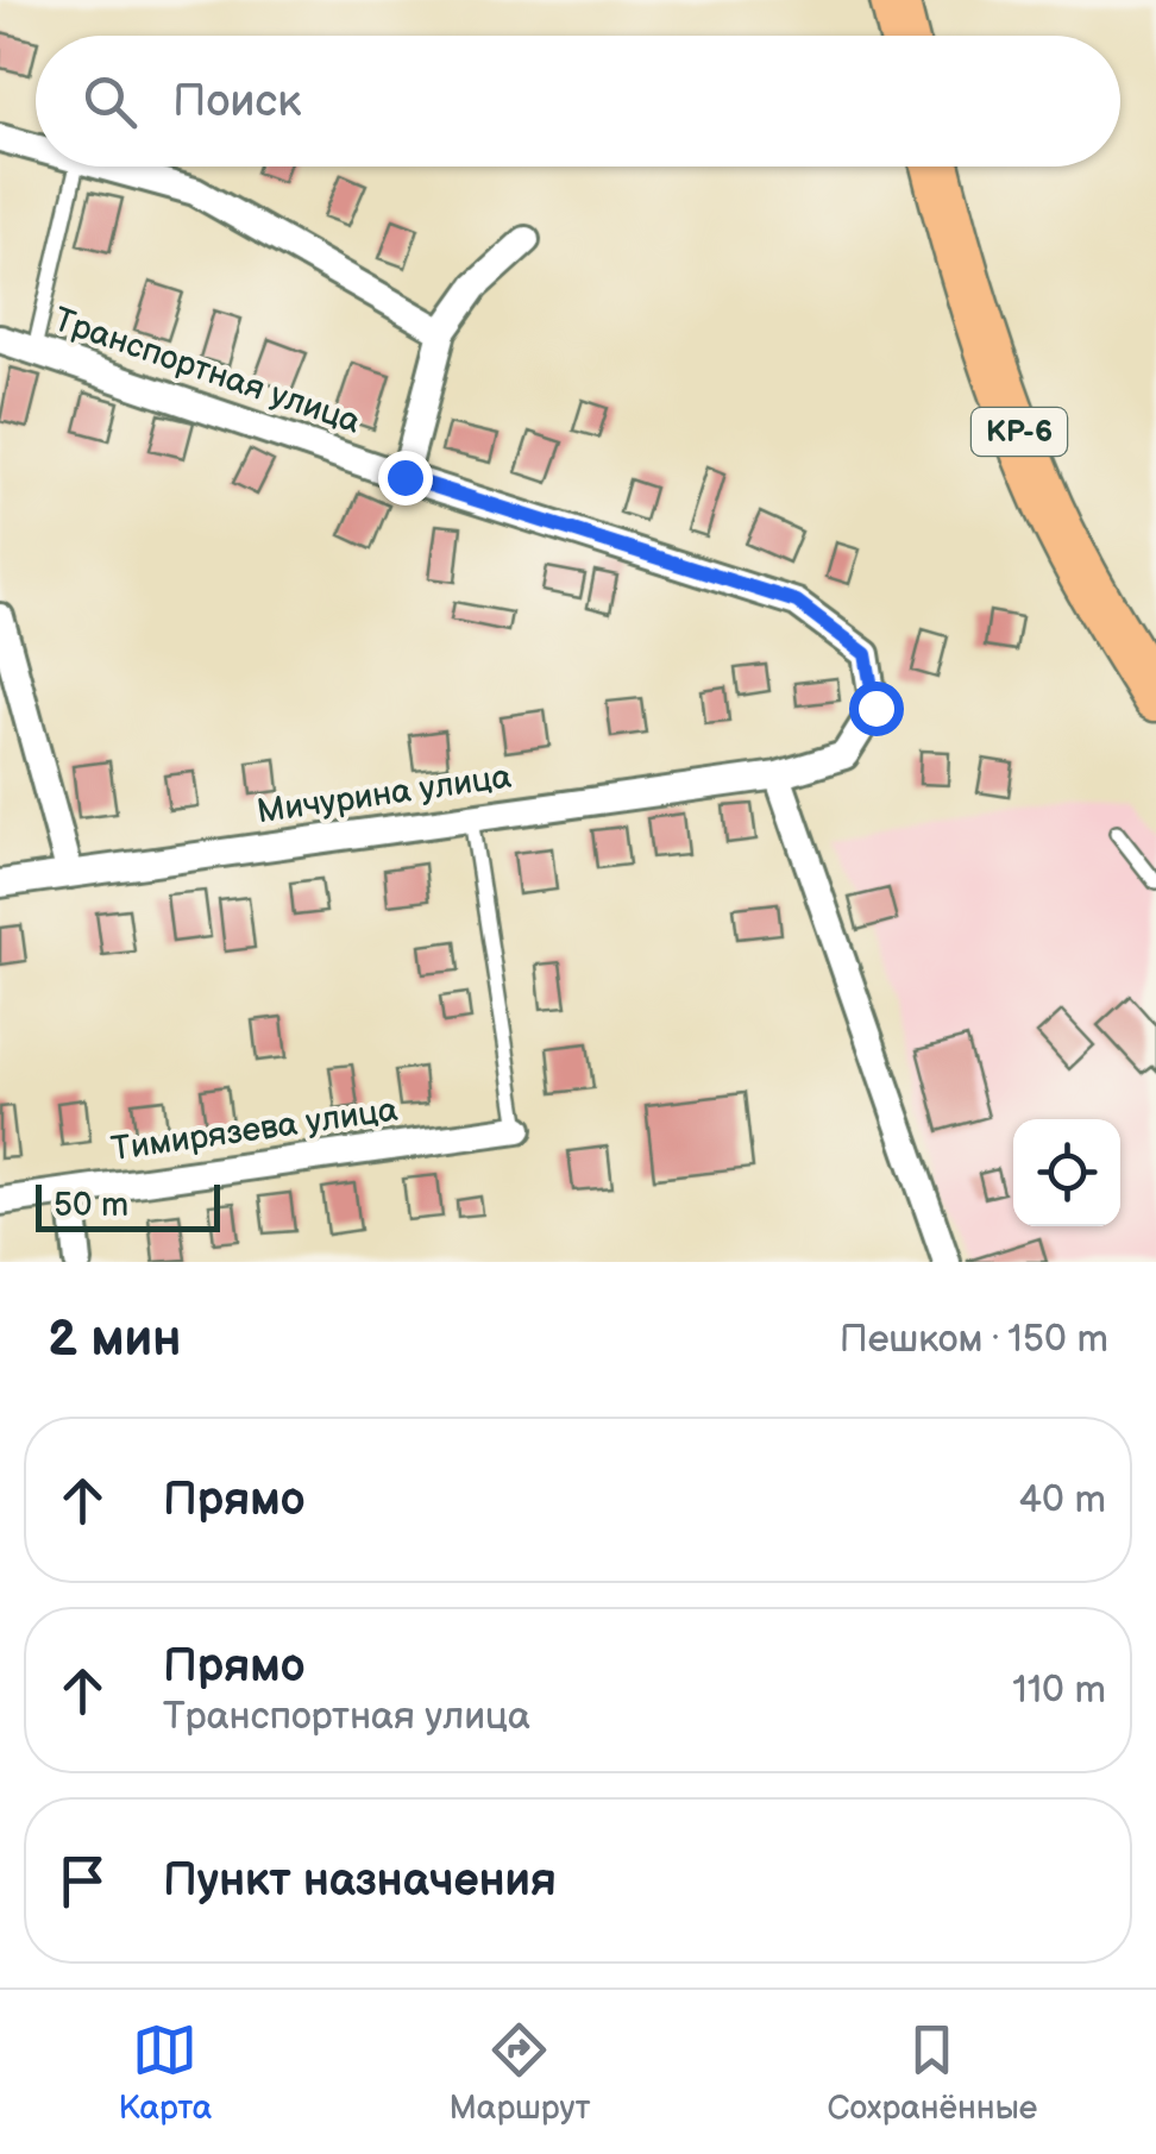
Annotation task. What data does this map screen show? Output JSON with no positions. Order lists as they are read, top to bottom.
{
  "streets": {
    "highway": ["KP-6"],
    "street": ["Транспортная улица", "Мичурина улица", "Тимирязева улица"]
  },
  "crossings": [
    ["Транспортная улица", "Мичурина улица"]
  ],
  "scale_bar": "50 m",
  "page": {
    "search": "Поиск",
    "scale": "50 m",
    "heading": ["2 мин", "Пешком · 150 m"],
    "list": [
      ["Прямо", "40 m"],
      ["Прямо", "Транспортная улица", "110 m"],
      "Пункт назначения"
    ],
    "nav": ["Карта", "Маршрут", "Сохранённые"]
  }
}
